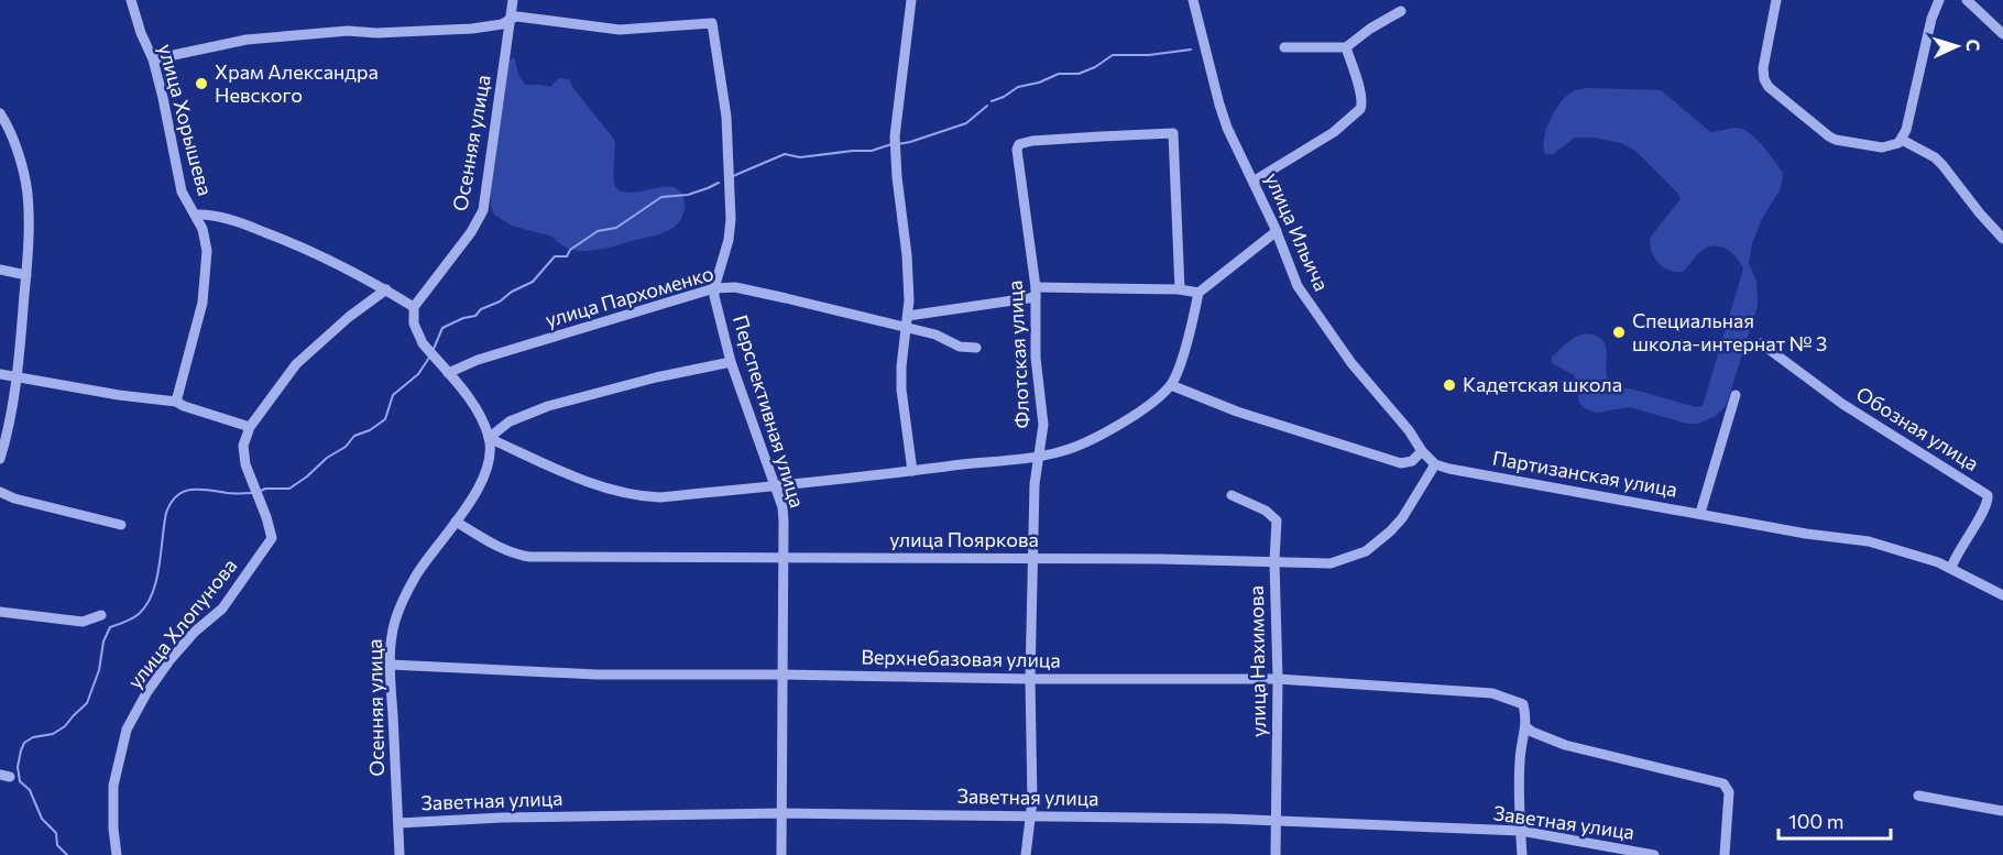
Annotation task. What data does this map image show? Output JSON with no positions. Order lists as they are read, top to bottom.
{
  "streets": {
    "street": [
      "улица Хорышева",
      "Осенняя улица",
      "улица Ильича",
      "улица Пархоменко",
      "Флотская улица",
      "Перспективная улица",
      "Обозная улица",
      "Партизанская улица",
      "улица Пояркова",
      "улица Хлопунова",
      "Верхнебазовая улица",
      "улица Нахимова",
      "Заветная улица"
    ]
  },
  "crossings": [
    ["Осенняя улица", "Перспективная улица"],
    ["Осенняя улица", "улица Пояркова"],
    ["Осенняя улица", "Верхнебазовая улица"],
    ["Осенняя улица", "Заветная улица"],
    ["улица Пархоменко", "Перспективная улица"],
    ["Флотская улица", "улица Пояркова"],
    ["Флотская улица", "Верхнебазовая улица"],
    ["Флотская улица", "Заветная улица"],
    ["Перспективная улица", "улица Пояркова"],
    ["Перспективная улица", "Верхнебазовая улица"],
    ["Перспективная улица", "Заветная улица"],
    ["Обозная улица", "Партизанская улица"],
    ["Партизанская улица", "улица Пояркова"],
    ["улица Пояркова", "улица Нахимова"],
    ["Верхнебазовая улица", "улица Нахимова"],
    ["улица Нахимова", "Заветная улица"]
  ],
  "places": ["Храм Александра Невского", "Специальная школа-интернат № 3", "Кадетская школа"],
  "scale_bar": "100 m",
  "north": "right"
}
